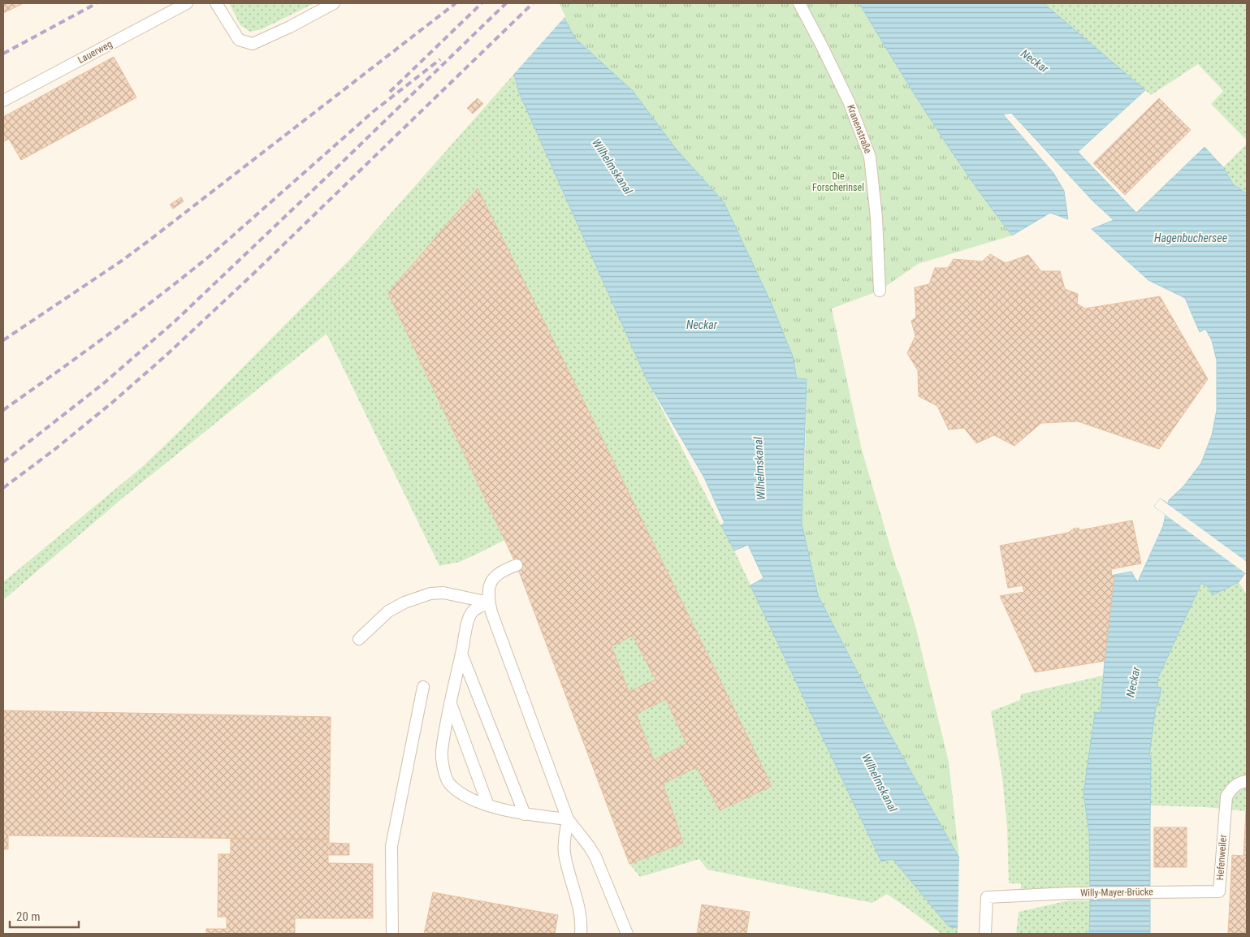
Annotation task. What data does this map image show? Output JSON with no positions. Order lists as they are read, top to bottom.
{
  "streets": {
    "lane": [
      "Lauerweg",
      "Kranenstraße",
      "Hefenweiler",
      "Willy-Mayer-Brücke"
    ]
  },
  "crossings": [
    ["Hefenweiler", "Willy-Mayer-Brücke"]
  ],
  "water": ["Neckar", "Wilhelmskanal", "Hagenbuchersee"],
  "parks": ["Die Forscherinsel"],
  "scale_bar": "20 m"
}
